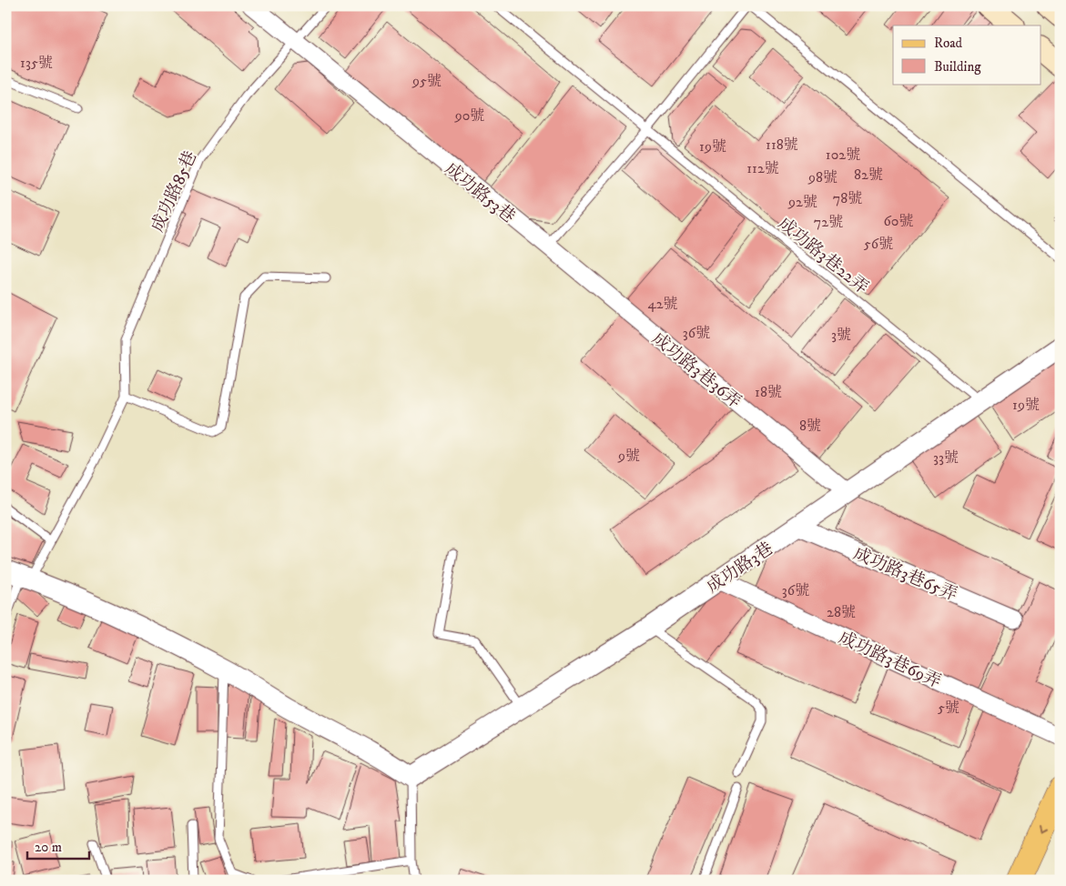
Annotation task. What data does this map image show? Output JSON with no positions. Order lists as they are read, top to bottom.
{
  "streets": {
    "street": [
      "成功路53巷",
      "成功路3巷36弄",
      "成功路3巷",
      "成功路3巷65弄",
      "成功路3巷69弄"
    ],
    "lane": ["成功路85巷", "成功路3巷22弄"]
  },
  "crossings": [
    ["成功路85巷", "成功路53巷"],
    ["成功路53巷", "成功路3巷36弄"],
    ["成功路3巷22弄", "成功路3巷"],
    ["成功路3巷36弄", "成功路3巷"],
    ["成功路3巷", "成功路3巷65弄"],
    ["成功路3巷", "成功路3巷69弄"]
  ],
  "house_numbers": [
    "135號",
    "95號",
    "90號",
    "118號",
    "19號",
    "102號",
    "112號",
    "82號",
    "98號",
    "78號",
    "92號",
    "60號",
    "72號",
    "56號",
    "42號",
    "36號",
    "3號",
    "18號",
    "19號",
    "8號",
    "9號",
    "33號",
    "36號",
    "28號",
    "5號"
  ],
  "legend": ["Road", "Building"],
  "scale_bar": "20 m"
}
